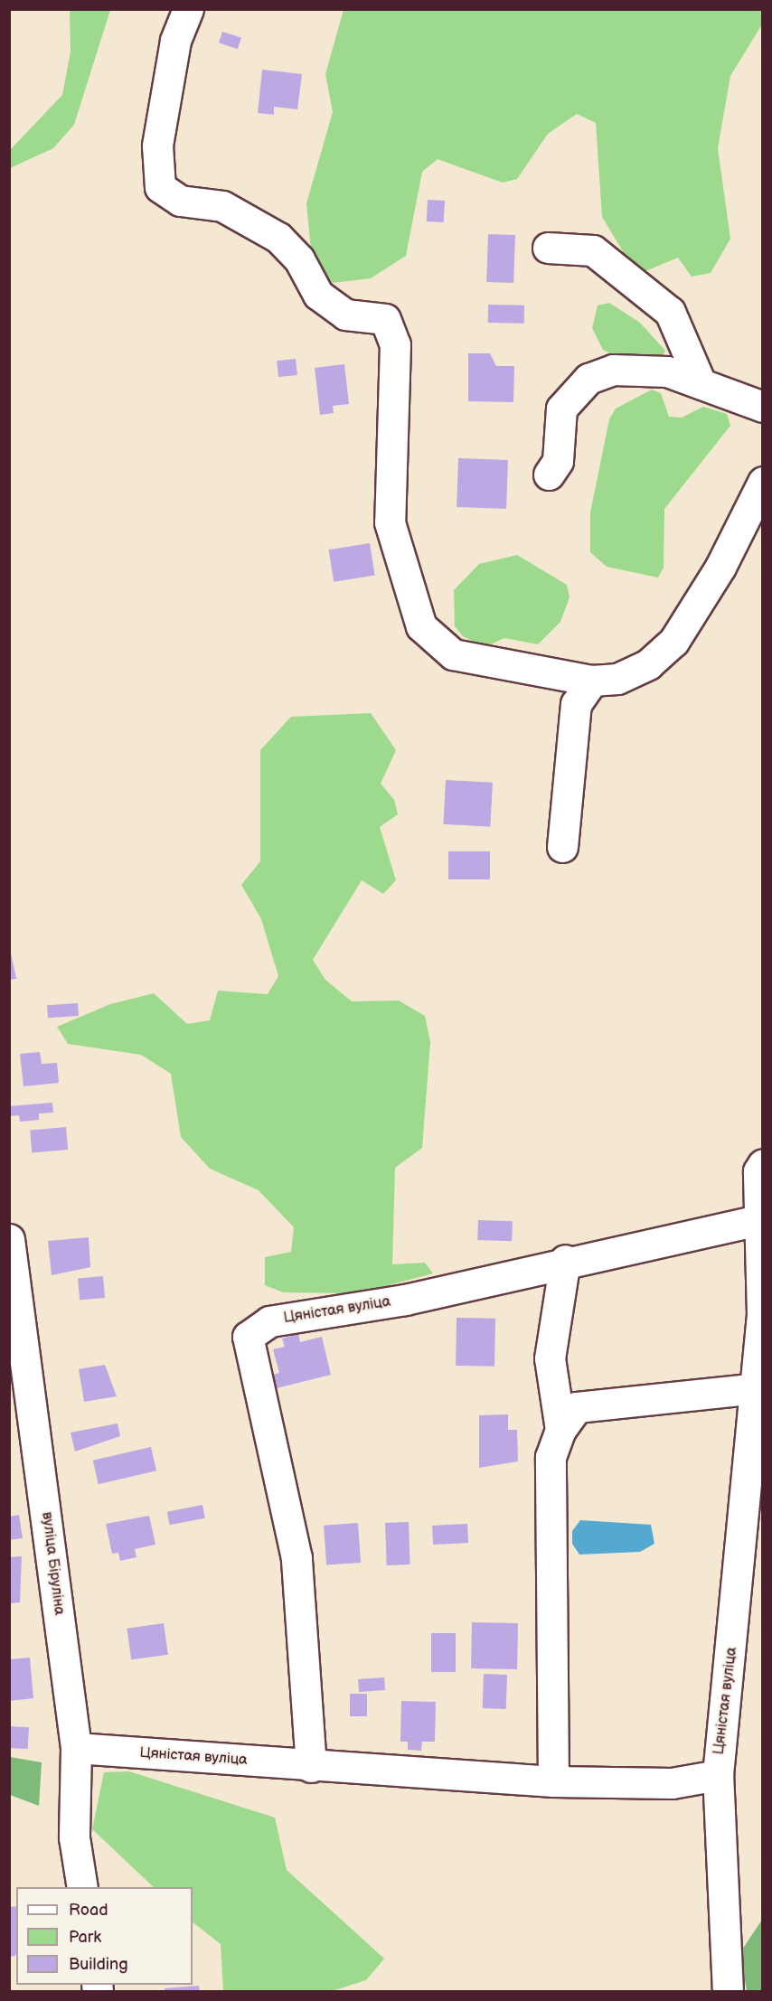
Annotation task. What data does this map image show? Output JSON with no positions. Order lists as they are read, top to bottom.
{
  "streets": {
    "street": ["Цяністая вуліца", "вуліца Біруліна"]
  },
  "crossings": [
    ["Цяністая вуліца", "вуліца Біруліна"]
  ],
  "legend": ["Road", "Park", "Building"]
}
